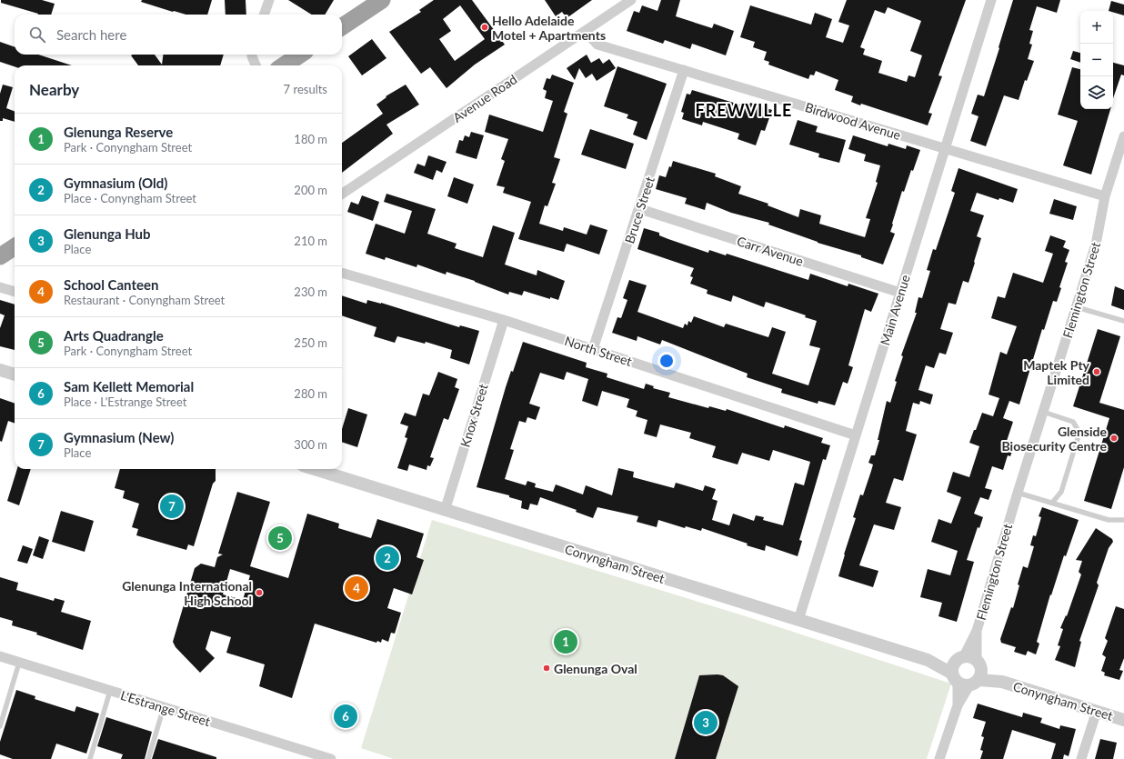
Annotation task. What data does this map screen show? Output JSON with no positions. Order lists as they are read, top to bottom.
{
  "streets": {
    "street": [
      "Avenue Road",
      "Birdwood Avenue",
      "Bruce Street",
      "Carr Avenue",
      "Flemington Street",
      "Main Avenue",
      "North Street",
      "Knox Street",
      "Conyngham Street",
      "L'Estrange Street"
    ]
  },
  "crossings": [
    ["Avenue Road", "Birdwood Avenue"],
    ["Birdwood Avenue", "Bruce Street"],
    ["Birdwood Avenue", "Flemington Street"],
    ["Birdwood Avenue", "Main Avenue"],
    ["Bruce Street", "Carr Avenue"],
    ["Bruce Street", "North Street"],
    ["Carr Avenue", "Main Avenue"],
    ["Flemington Street", "Conyngham Street"],
    ["Main Avenue", "North Street"],
    ["Main Avenue", "Conyngham Street"],
    ["North Street", "Knox Street"],
    ["Knox Street", "Conyngham Street"]
  ],
  "districts": ["FREWVILLE"],
  "places": [
    "Hello Adelaide Motel + Apartments",
    "Maptek Pty Limited",
    "Glenside Biosecurity Centre",
    "Glenunga International High School",
    "Glenunga Oval"
  ],
  "page": {
    "map_buttons": ["+", "−"],
    "search": "Search here",
    "heading": ["Nearby", "7 results"],
    "list": [
      {
        "mark": "1",
        "name": "Glenunga Reserve",
        "note": "Park · Conyngham Street",
        "value": "180 m"
      },
      {
        "mark": "2",
        "name": "Gymnasium (Old)",
        "note": "Place · Conyngham Street",
        "value": "200 m"
      },
      {
        "mark": "3",
        "name": "Glenunga Hub",
        "note": "Place",
        "value": "210 m"
      },
      {
        "mark": "4",
        "name": "School Canteen",
        "note": "Restaurant · Conyngham Street",
        "value": "230 m"
      },
      {
        "mark": "5",
        "name": "Arts Quadrangle",
        "note": "Park · Conyngham Street",
        "value": "250 m"
      },
      {
        "mark": "6",
        "name": "Sam Kellett Memorial",
        "note": "Place · L'Estrange Street",
        "value": "280 m"
      },
      {
        "mark": "7",
        "name": "Gymnasium (New)",
        "note": "Place",
        "value": "300 m"
      }
    ],
    "pins": [
      "7",
      "5",
      "2",
      "4",
      "1",
      "6",
      "3"
    ]
  }
}
